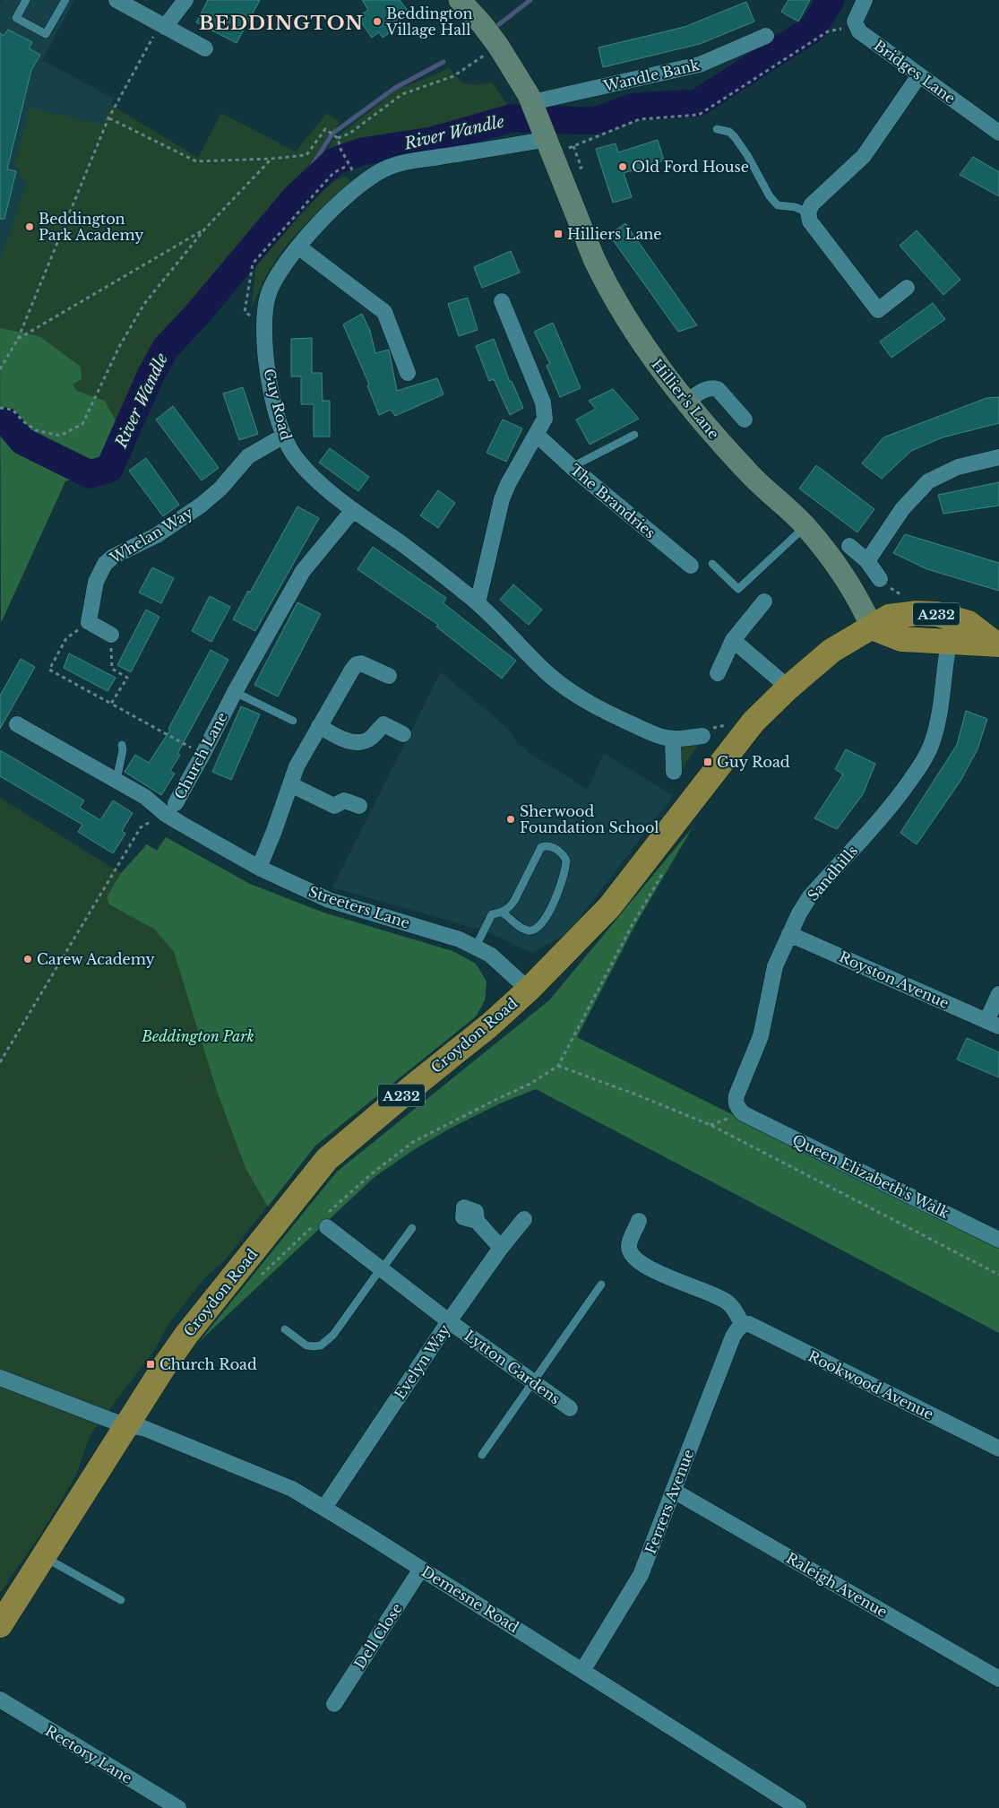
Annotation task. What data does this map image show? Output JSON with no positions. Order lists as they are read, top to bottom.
{
  "streets": {
    "highway": ["A232", "Croydon Road"],
    "main road": ["Hillier's Lane"],
    "street": [
      "Bridges Lane",
      "Wandle Bank",
      "Guy Road",
      "The Brandries",
      "Whelan Way",
      "Church Lane",
      "Sandhills",
      "Streeters Lane",
      "Royston Avenue",
      "Queen Elizabeth's Walk",
      "Evelyn Way",
      "Lytton Gardens",
      "Rookwood Avenue",
      "Ferrers Avenue",
      "Raleigh Avenue",
      "Demesne Road",
      "Dell Close",
      "Rectory Lane"
    ]
  },
  "crossings": [
    ["Wandle Bank", "Hillier's Lane"],
    ["Hillier's Lane", "Guy Road"],
    ["Hillier's Lane", "Croydon Road"],
    ["Guy Road", "Whelan Way"],
    ["Guy Road", "Church Lane"],
    ["Church Lane", "Streeters Lane"],
    ["Sandhills", "Royston Avenue"],
    ["Sandhills", "Croydon Road"],
    ["Sandhills", "Queen Elizabeth's Walk"],
    ["Streeters Lane", "Croydon Road"],
    ["Croydon Road", "Demesne Road"],
    ["Evelyn Way", "Lytton Gardens"],
    ["Evelyn Way", "Demesne Road"],
    ["Rookwood Avenue", "Ferrers Avenue"],
    ["Ferrers Avenue", "Raleigh Avenue"],
    ["Ferrers Avenue", "Demesne Road"],
    ["Demesne Road", "Dell Close"]
  ],
  "districts": ["BEDDINGTON"],
  "water": ["River Wandle"],
  "parks": ["Beddington Park"],
  "places": {
    "other": [
      "Beddington Village Hall",
      "Old Ford House",
      "Beddington Park Academy",
      "Sherwood Foundation School",
      "Carew Academy"
    ],
    "transit": ["Hilliers Lane", "Guy Road", "Church Road"]
  }
}
